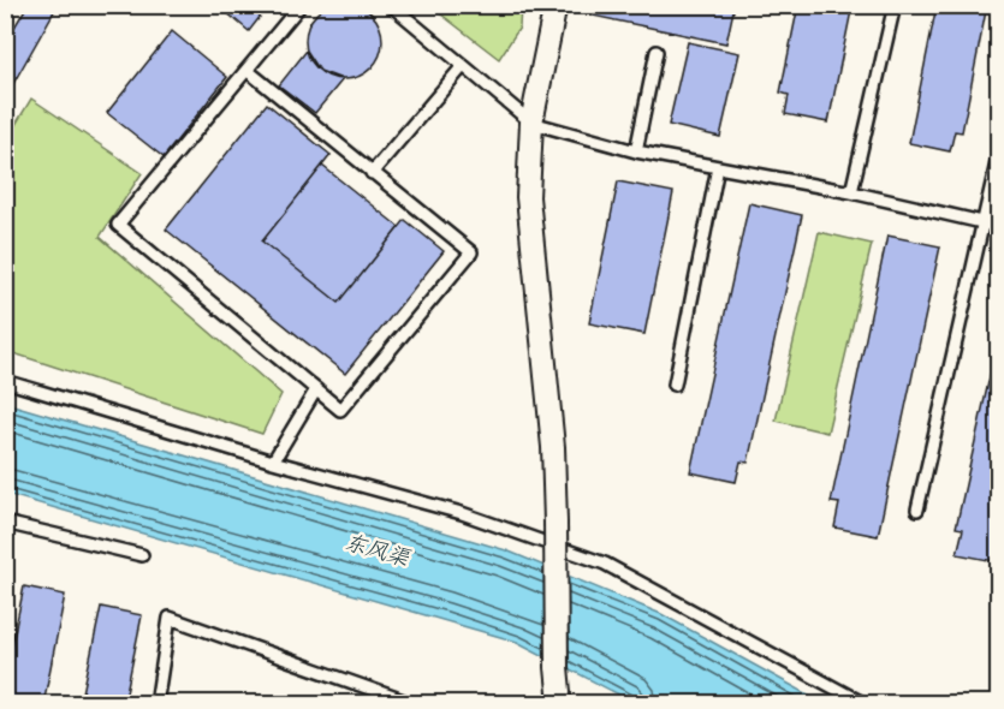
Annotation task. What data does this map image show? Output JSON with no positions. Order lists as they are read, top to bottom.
{
  "water": ["东风渠"]
}
